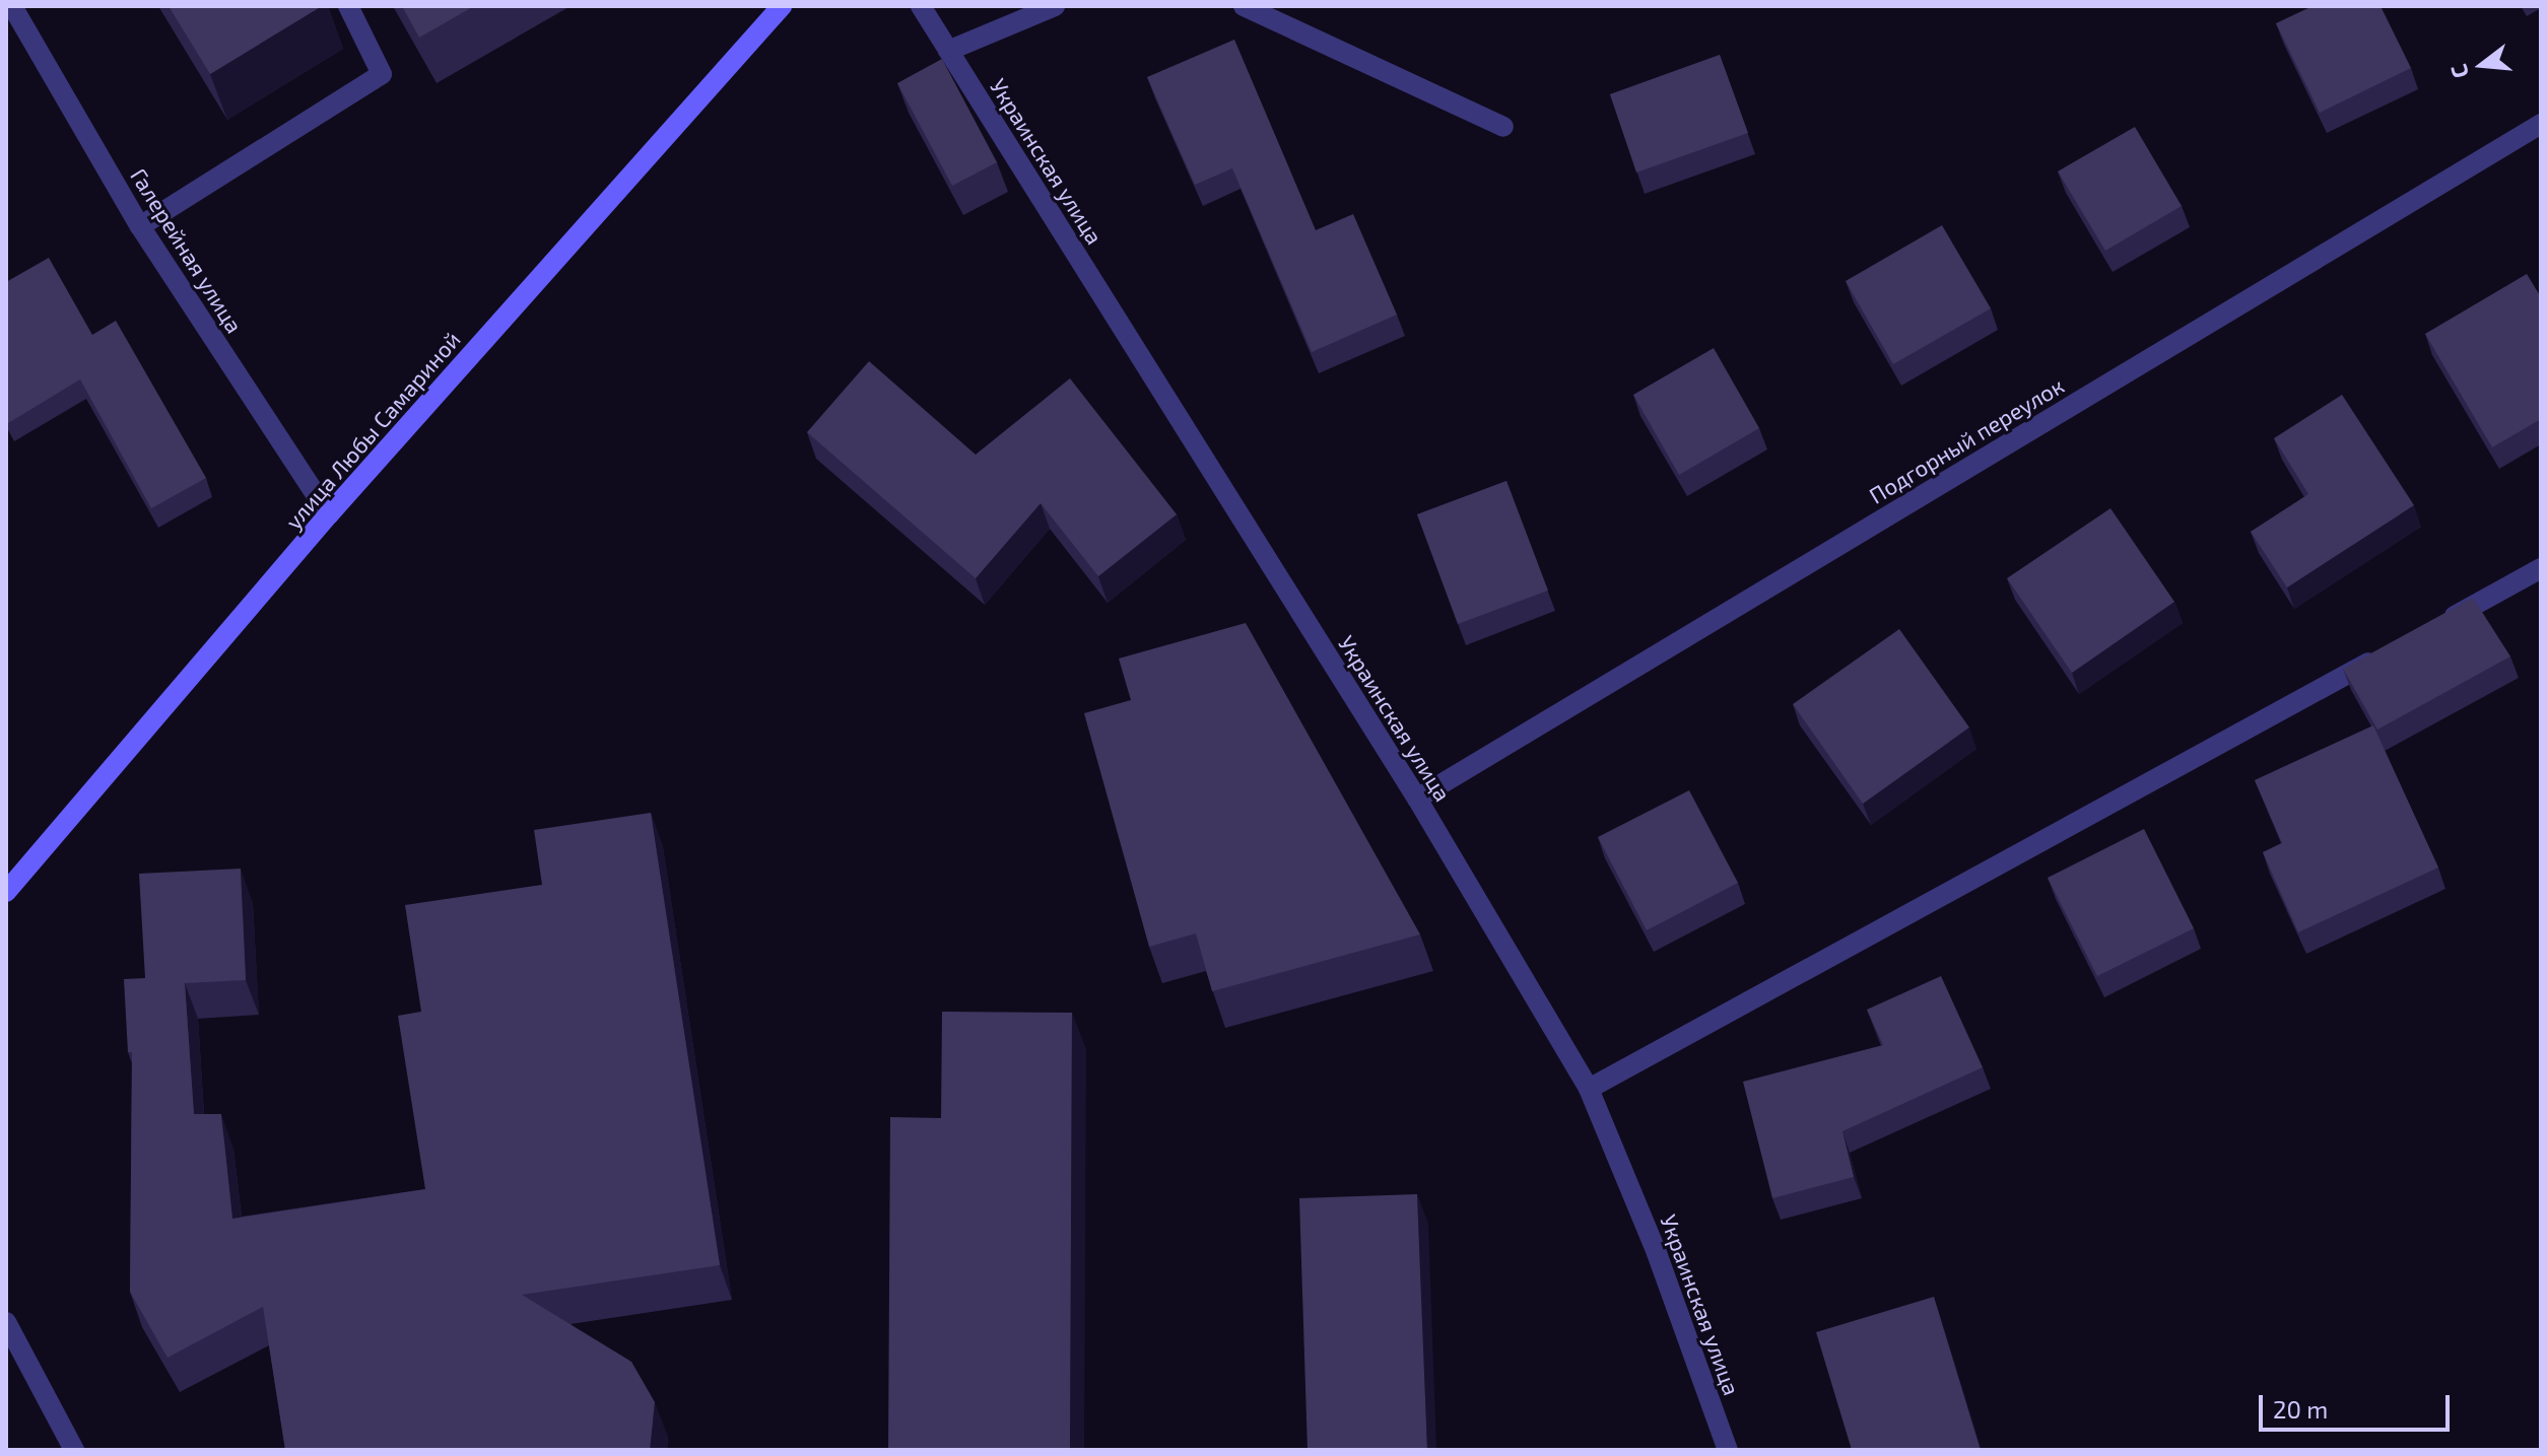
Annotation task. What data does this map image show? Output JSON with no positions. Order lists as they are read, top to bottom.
{
  "streets": {
    "main road": ["улица Любы Самариной"],
    "street": ["Украинская улица", "Галерейная улица", "Подгорный переулок"]
  },
  "crossings": [
    ["Украинская улица", "Подгорный переулок"],
    ["Галерейная улица", "улица Любы Самариной"]
  ],
  "scale_bar": "20 m",
  "north": "left"
}
